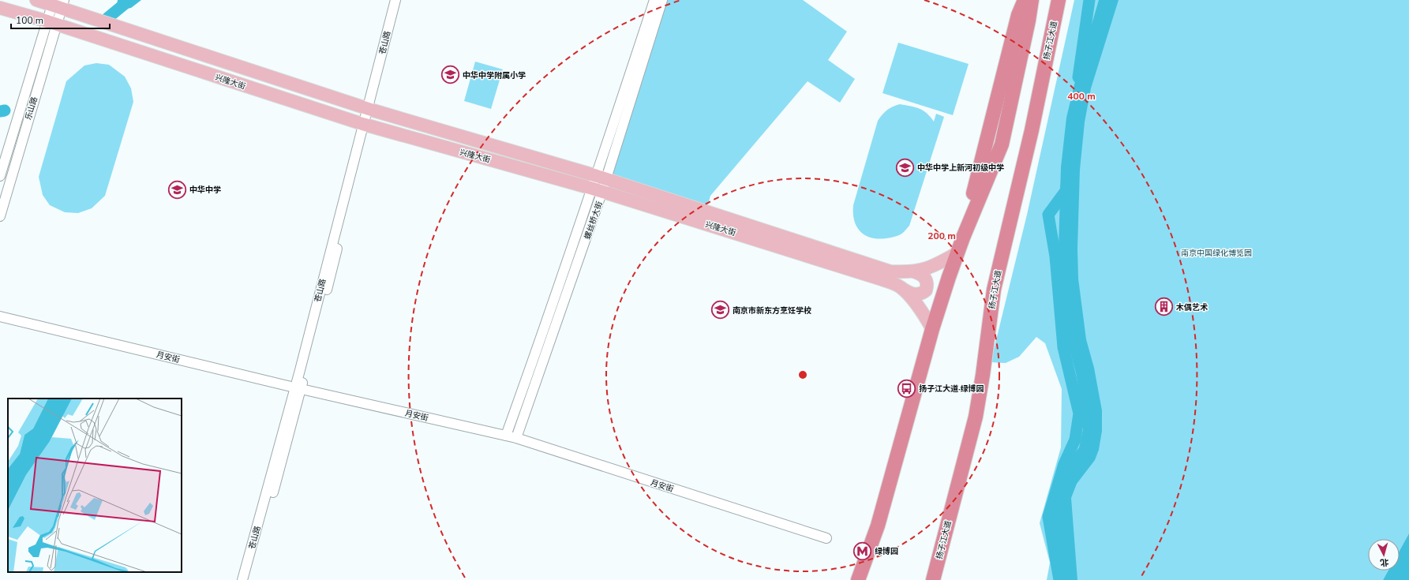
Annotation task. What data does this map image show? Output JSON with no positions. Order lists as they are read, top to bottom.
{
  "streets": {
    "highway": ["扬子江大道"],
    "main road": ["兴隆大街"],
    "street": [
      "苍山路",
      "乐山路",
      "螺丝桥大街",
      "月安街"
    ]
  },
  "crossings": [
    ["苍山路", "兴隆大街"],
    ["苍山路", "月安街"],
    ["兴隆大街", "乐山路"],
    ["兴隆大街", "螺丝桥大街"],
    ["螺丝桥大街", "月安街"]
  ],
  "parks": ["南京中国绿化博览园"],
  "places": {
    "school or university": [
      "中华中学附属小学",
      "中华中学上新河初级中学",
      "中华中学",
      "南京市新东方烹饪学校"
    ],
    "building": ["木偶艺术"],
    "bus stop": ["扬子江大道·绿博园"],
    "metro station": ["绿博园"]
  },
  "scale_bar": "100 m",
  "north": "bottom",
  "rings": ["400 m", "200 m"]
}
